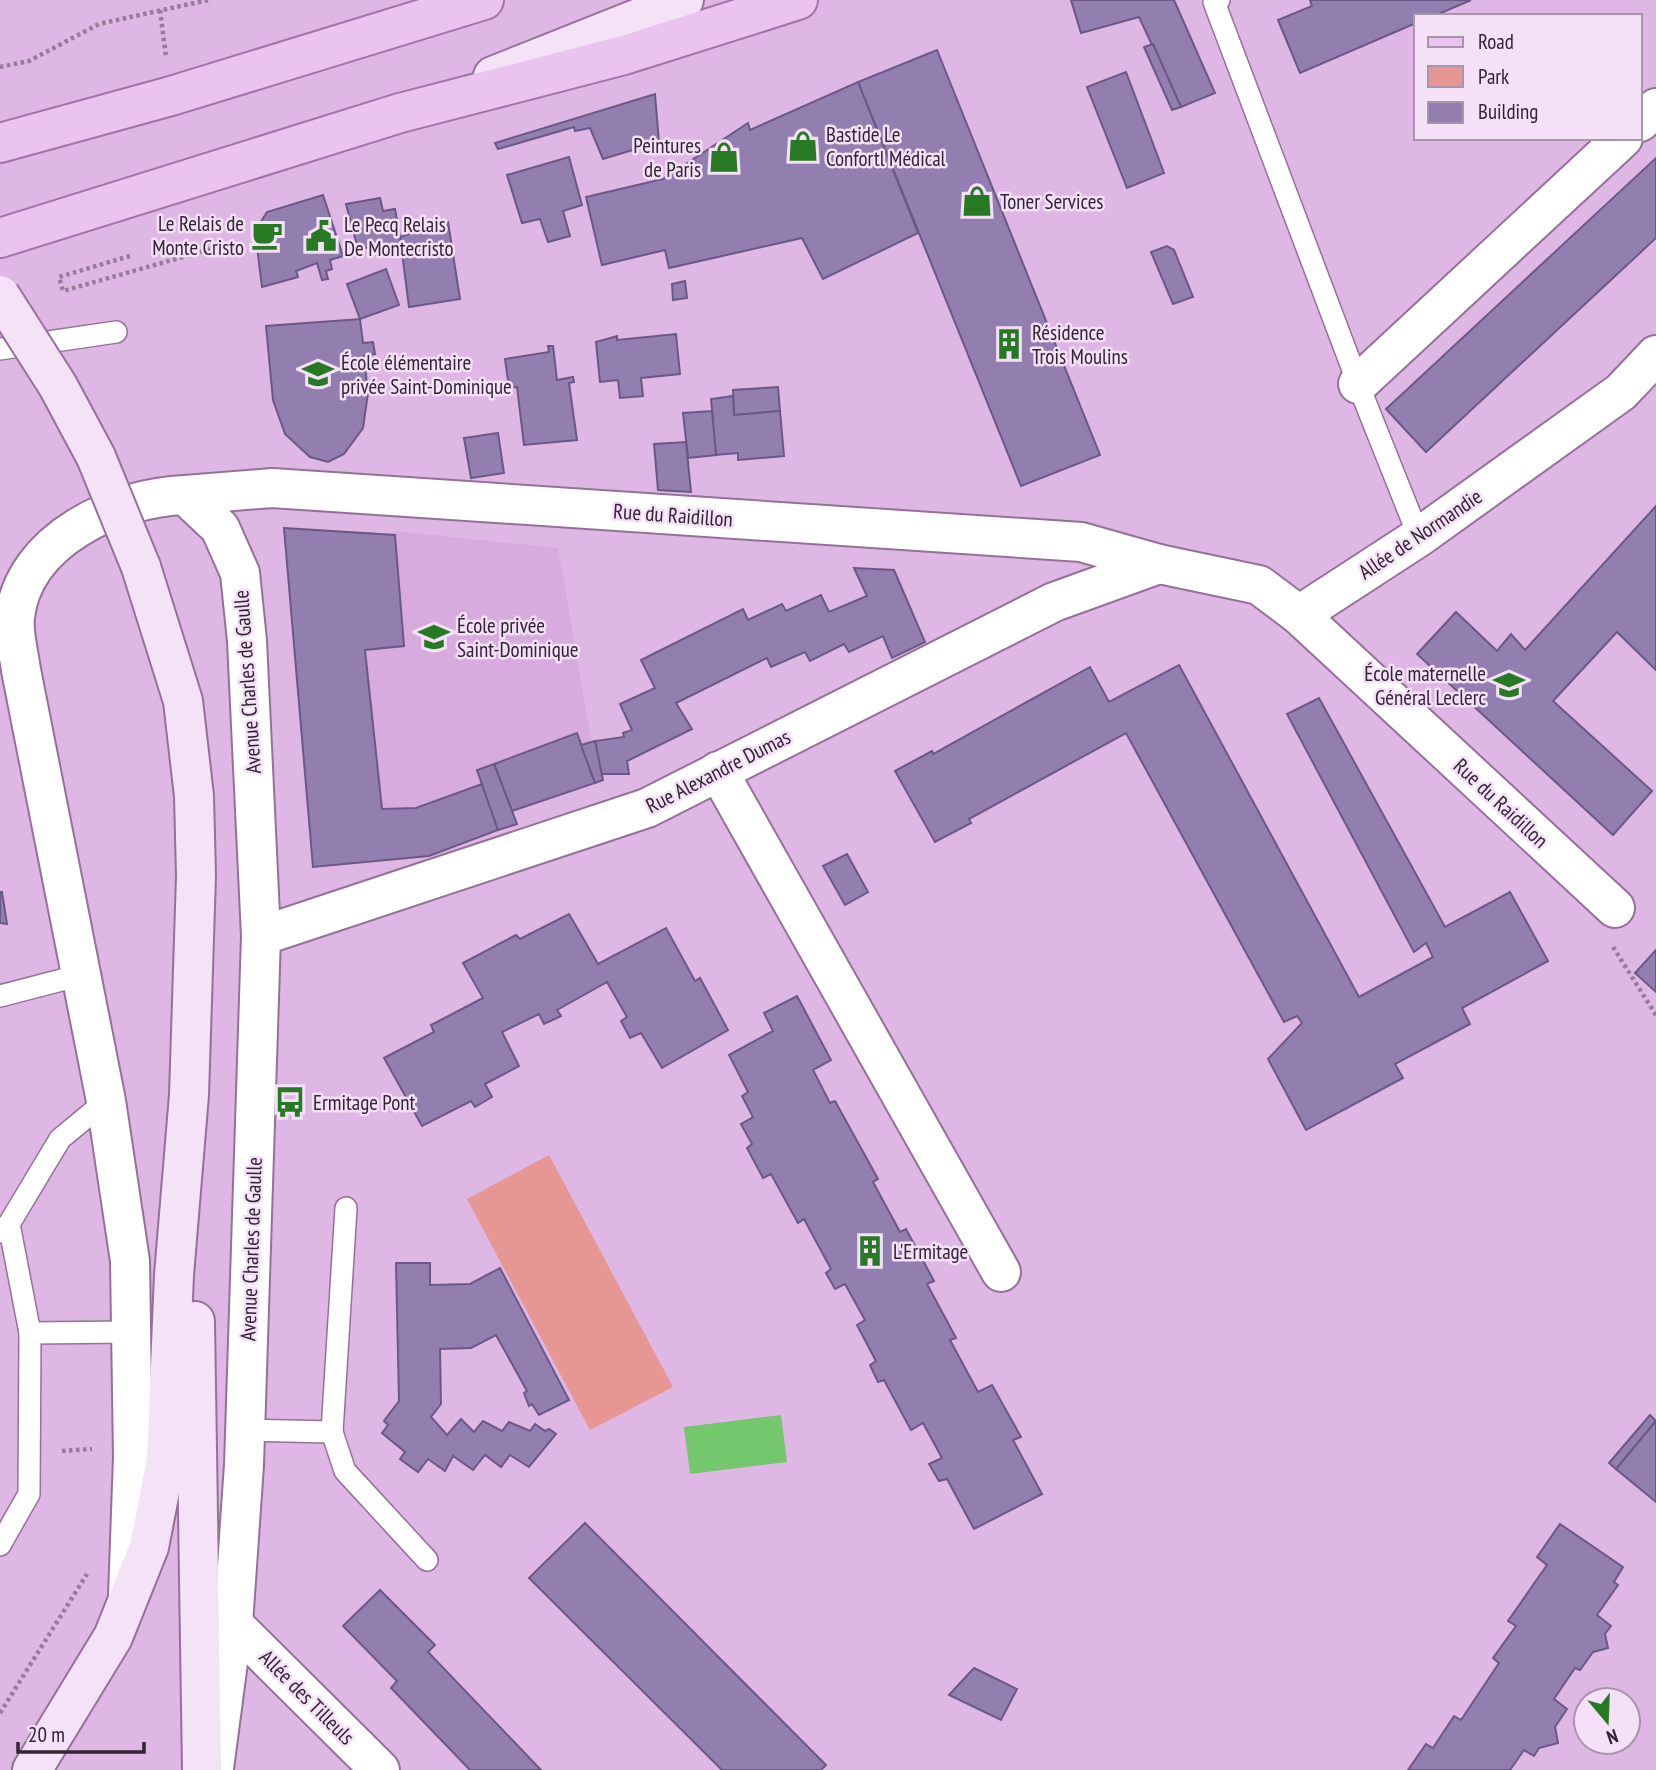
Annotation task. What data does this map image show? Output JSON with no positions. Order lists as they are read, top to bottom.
{
  "streets": {
    "street": [
      "Rue du Raidillon",
      "Allée de Normandie",
      "Avenue Charles de Gaulle",
      "Rue Alexandre Dumas",
      "Allée des Tilleuls"
    ]
  },
  "crossings": [
    ["Rue du Raidillon", "Allée de Normandie"],
    ["Rue du Raidillon", "Avenue Charles de Gaulle"],
    ["Rue du Raidillon", "Rue Alexandre Dumas"],
    ["Avenue Charles de Gaulle", "Rue Alexandre Dumas"],
    ["Avenue Charles de Gaulle", "Allée des Tilleuls"]
  ],
  "places": {
    "shop": ["Bastide Le Confortl Médical", "Peintures de Paris", "Toner Services"],
    "cafe": ["Le Relais de Monte Cristo"],
    "public building": ["Le Pecq Relais De Montecristo"],
    "building": ["Résidence Trois Moulins", "L'Ermitage"],
    "school or university": ["École élémentaire privée Saint-Dominique", "École privée Saint-Dominique", "École maternelle Général Leclerc"],
    "bus stop": ["Ermitage Pont"]
  },
  "legend": ["Road", "Park", "Building"],
  "scale_bar": "20 m",
  "north": "bottom"
}
